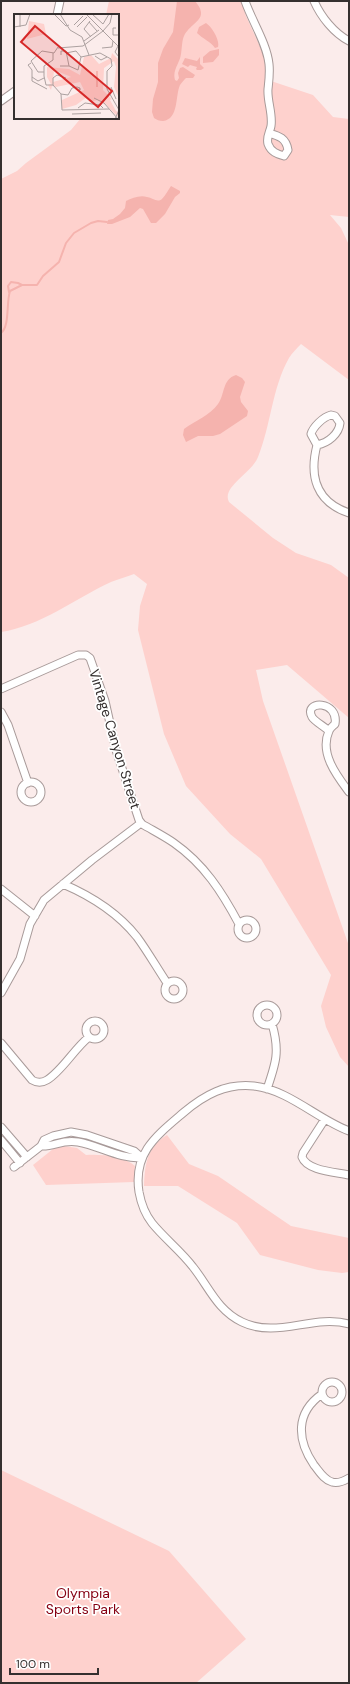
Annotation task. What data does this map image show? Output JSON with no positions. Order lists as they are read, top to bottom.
{
  "streets": {
    "street": ["Vintage Canyon Street"]
  },
  "parks": ["Olympia Sports Park"],
  "scale_bar": "100 m"
}
